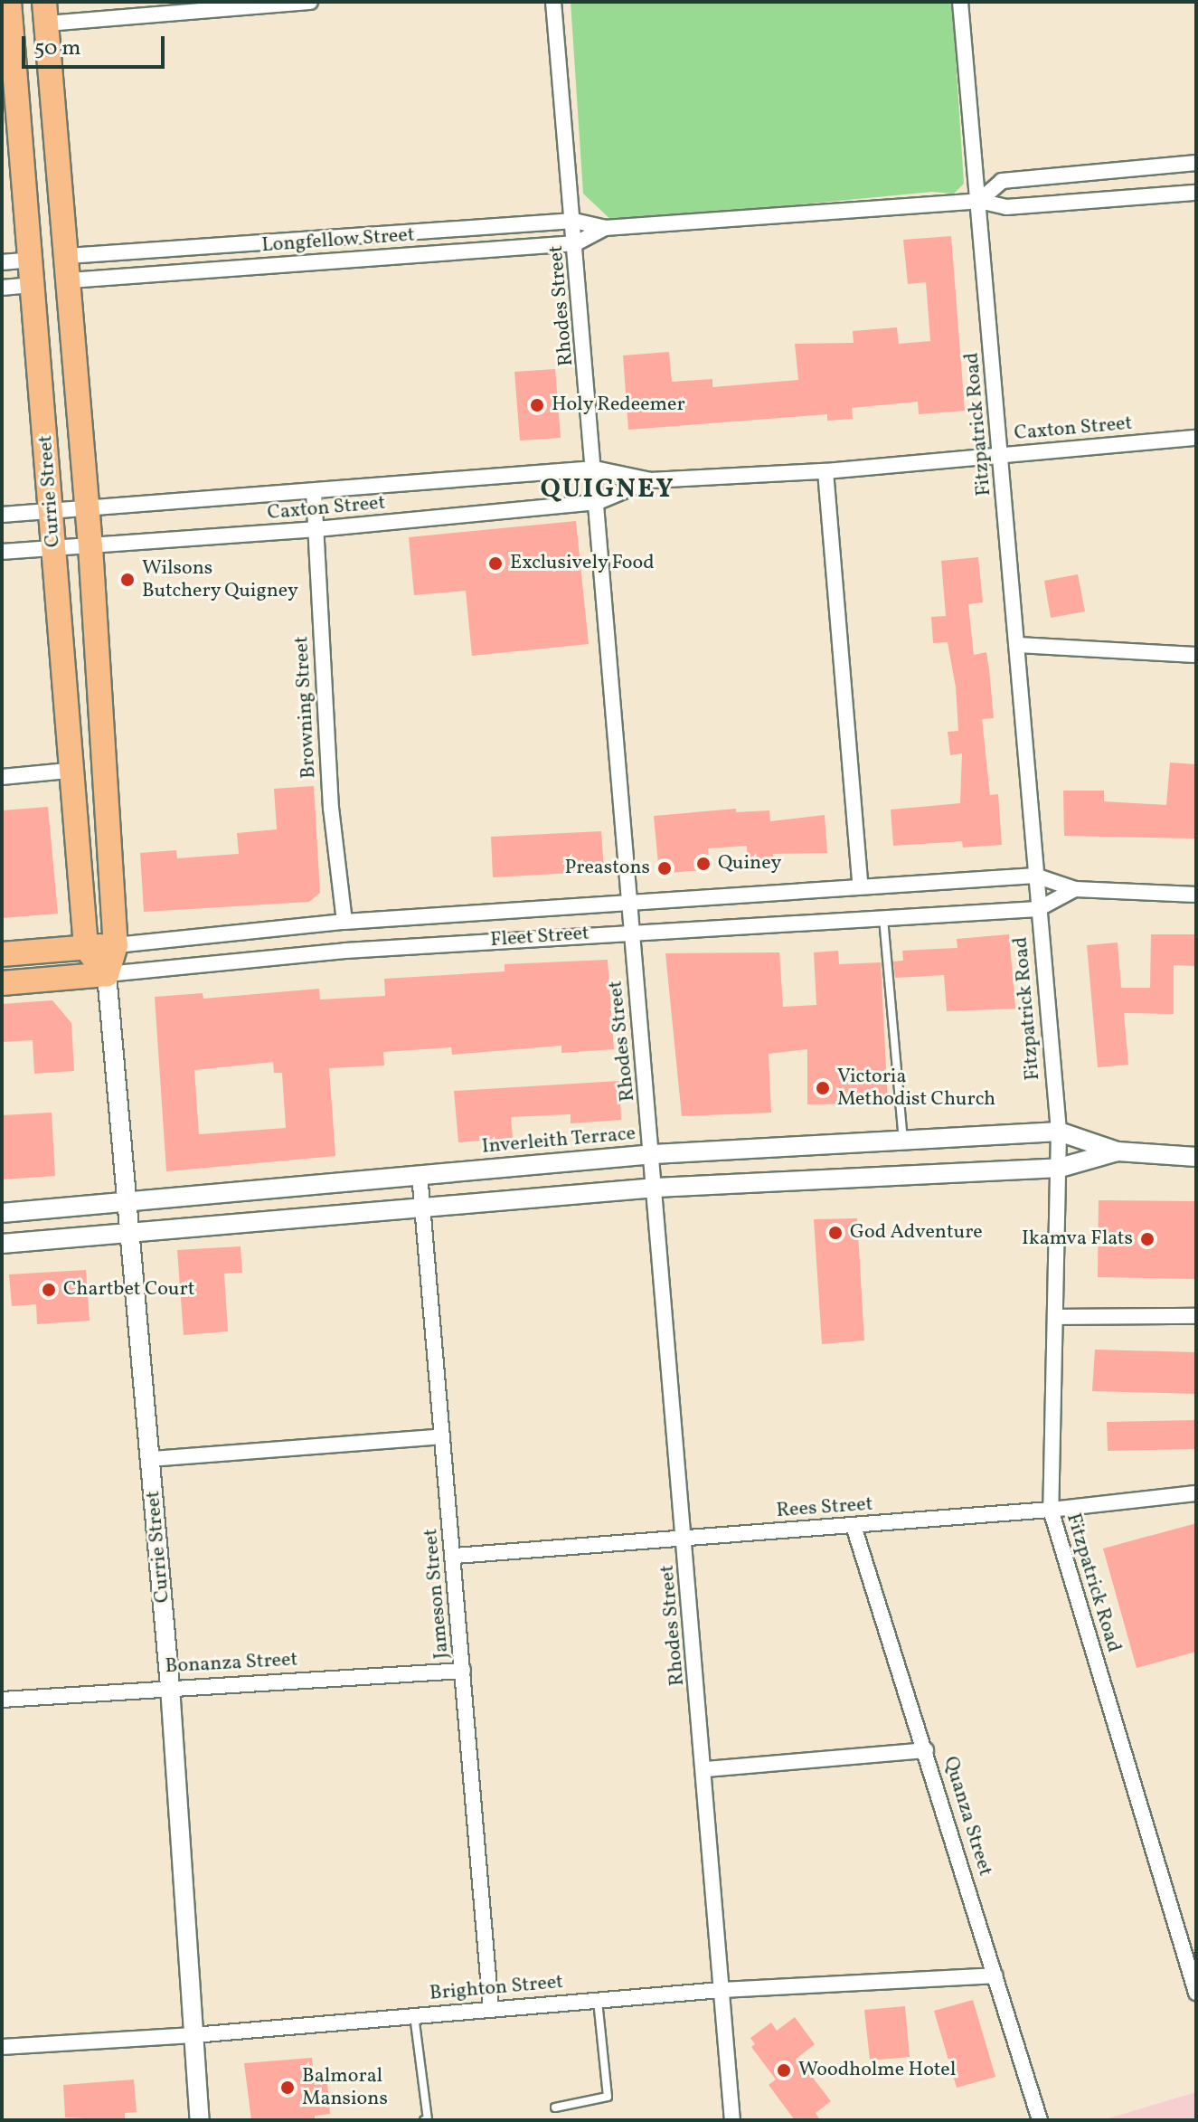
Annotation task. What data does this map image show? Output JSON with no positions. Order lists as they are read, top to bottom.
{
  "streets": {
    "main road": ["Currie Street", "Fleet Street"],
    "street": [
      "Longfellow Street",
      "Rhodes Street",
      "Fitzpatrick Road",
      "Caxton Street",
      "Browning Street",
      "Inverleith Terrace",
      "Rees Street",
      "Jameson Street",
      "Bonanza Street",
      "Quanza Street",
      "Brighton Street"
    ]
  },
  "crossings": [
    ["Longfellow Street", "Rhodes Street"],
    ["Longfellow Street", "Fitzpatrick Road"],
    ["Longfellow Street", "Currie Street"],
    ["Rhodes Street", "Caxton Street"],
    ["Rhodes Street", "Fleet Street"],
    ["Rhodes Street", "Inverleith Terrace"],
    ["Rhodes Street", "Rees Street"],
    ["Rhodes Street", "Brighton Street"],
    ["Fitzpatrick Road", "Caxton Street"],
    ["Fitzpatrick Road", "Fleet Street"],
    ["Fitzpatrick Road", "Inverleith Terrace"],
    ["Fitzpatrick Road", "Rees Street"],
    ["Caxton Street", "Currie Street"],
    ["Caxton Street", "Browning Street"],
    ["Currie Street", "Fleet Street"],
    ["Currie Street", "Inverleith Terrace"],
    ["Currie Street", "Bonanza Street"],
    ["Currie Street", "Brighton Street"],
    ["Browning Street", "Fleet Street"],
    ["Inverleith Terrace", "Jameson Street"],
    ["Rees Street", "Jameson Street"],
    ["Rees Street", "Quanza Street"],
    ["Jameson Street", "Bonanza Street"],
    ["Jameson Street", "Brighton Street"],
    ["Quanza Street", "Brighton Street"]
  ],
  "districts": ["QUIGNEY"],
  "places": [
    "Holy Redeemer",
    "Exclusively Food",
    "Wilsons Butchery Quigney",
    "Quiney",
    "Preastons",
    "Victoria Methodist Church",
    "God Adventure",
    "Ikamva Flats",
    "Chartbet Court",
    "Woodholme Hotel",
    "Balmoral Mansions"
  ],
  "scale_bar": "50 m"
}
